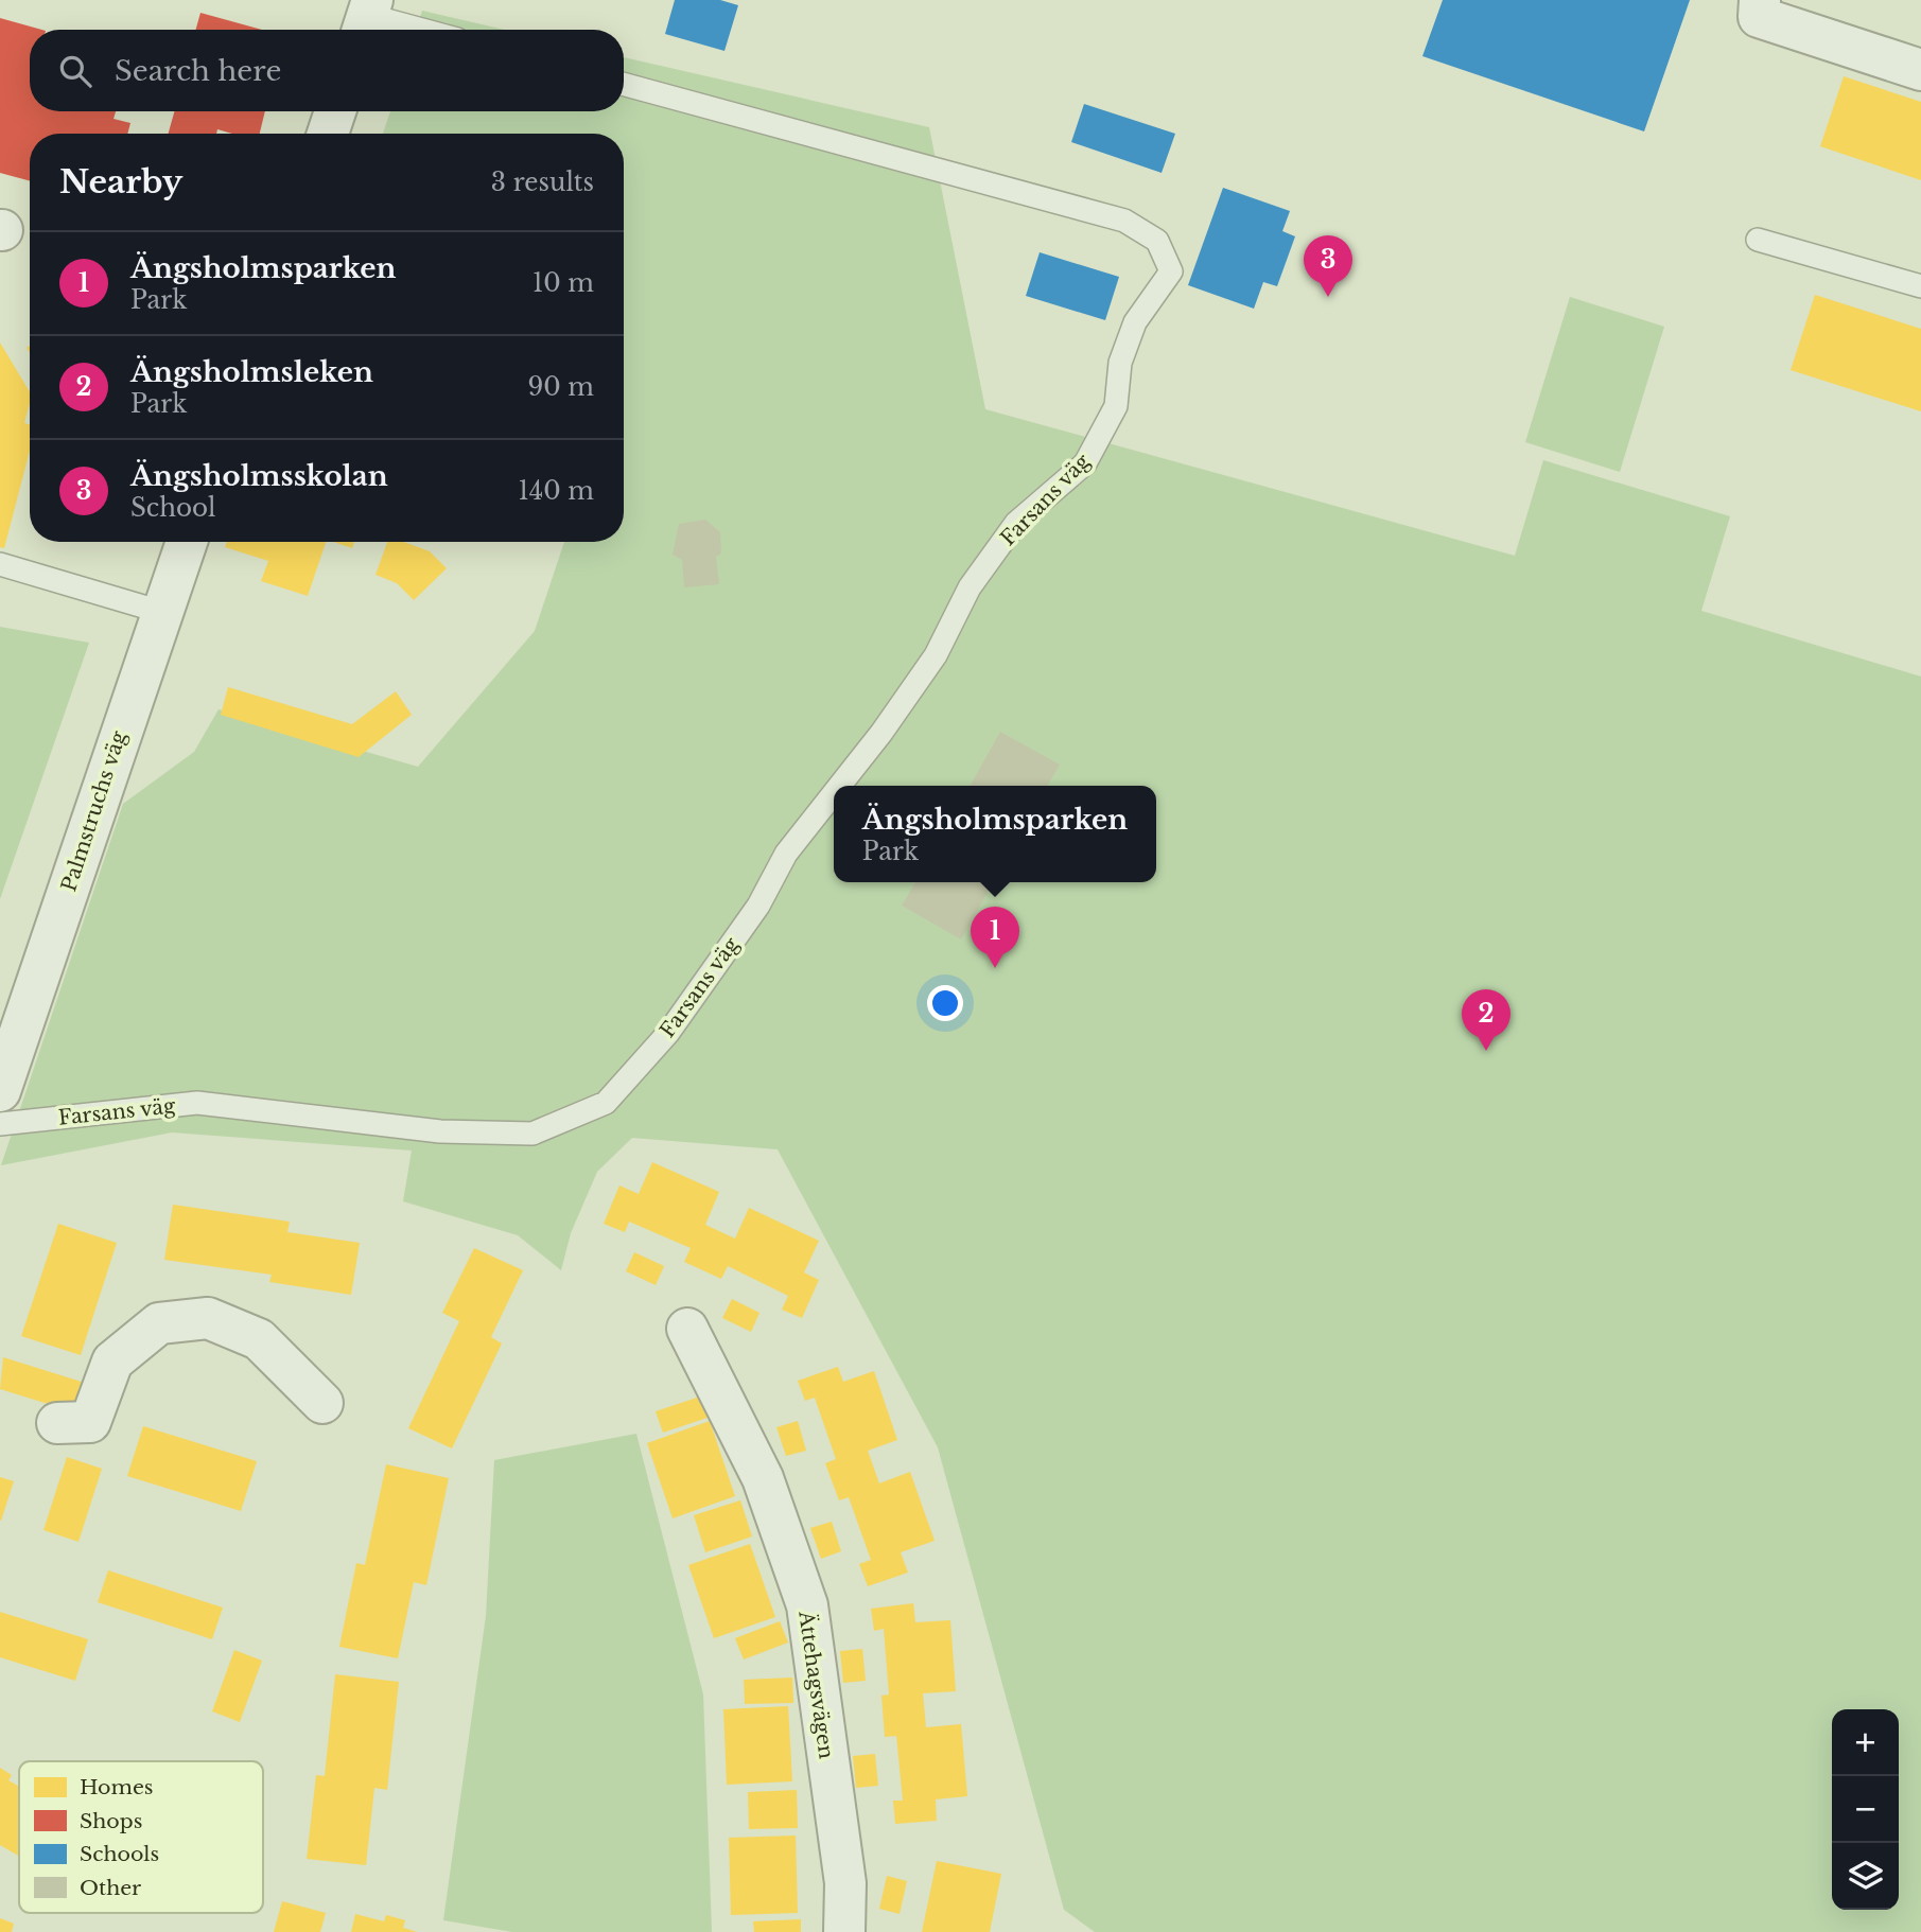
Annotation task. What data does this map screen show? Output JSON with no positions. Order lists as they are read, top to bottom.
{
  "streets": {
    "street": ["Palmstruchs väg", "Ättehagsvägen"],
    "lane": ["Farsans väg"]
  },
  "legend": [
    "Homes",
    "Shops",
    "Schools",
    "Other"
  ],
  "page": {
    "search": "Search here",
    "heading": ["Nearby", "3 results"],
    "list": [
      {
        "mark": "1",
        "name": "Ängsholmsparken",
        "note": "Park",
        "value": "10 m"
      },
      {
        "mark": "2",
        "name": "Ängsholmsleken",
        "note": "Park",
        "value": "90 m"
      },
      {
        "mark": "3",
        "name": "Ängsholmsskolan",
        "note": "School",
        "value": "140 m"
      }
    ],
    "pins": ["3", "1", "2"],
    "popup": ["Ängsholmsparken", "Park"],
    "map_buttons": ["+", "−"]
  }
}
